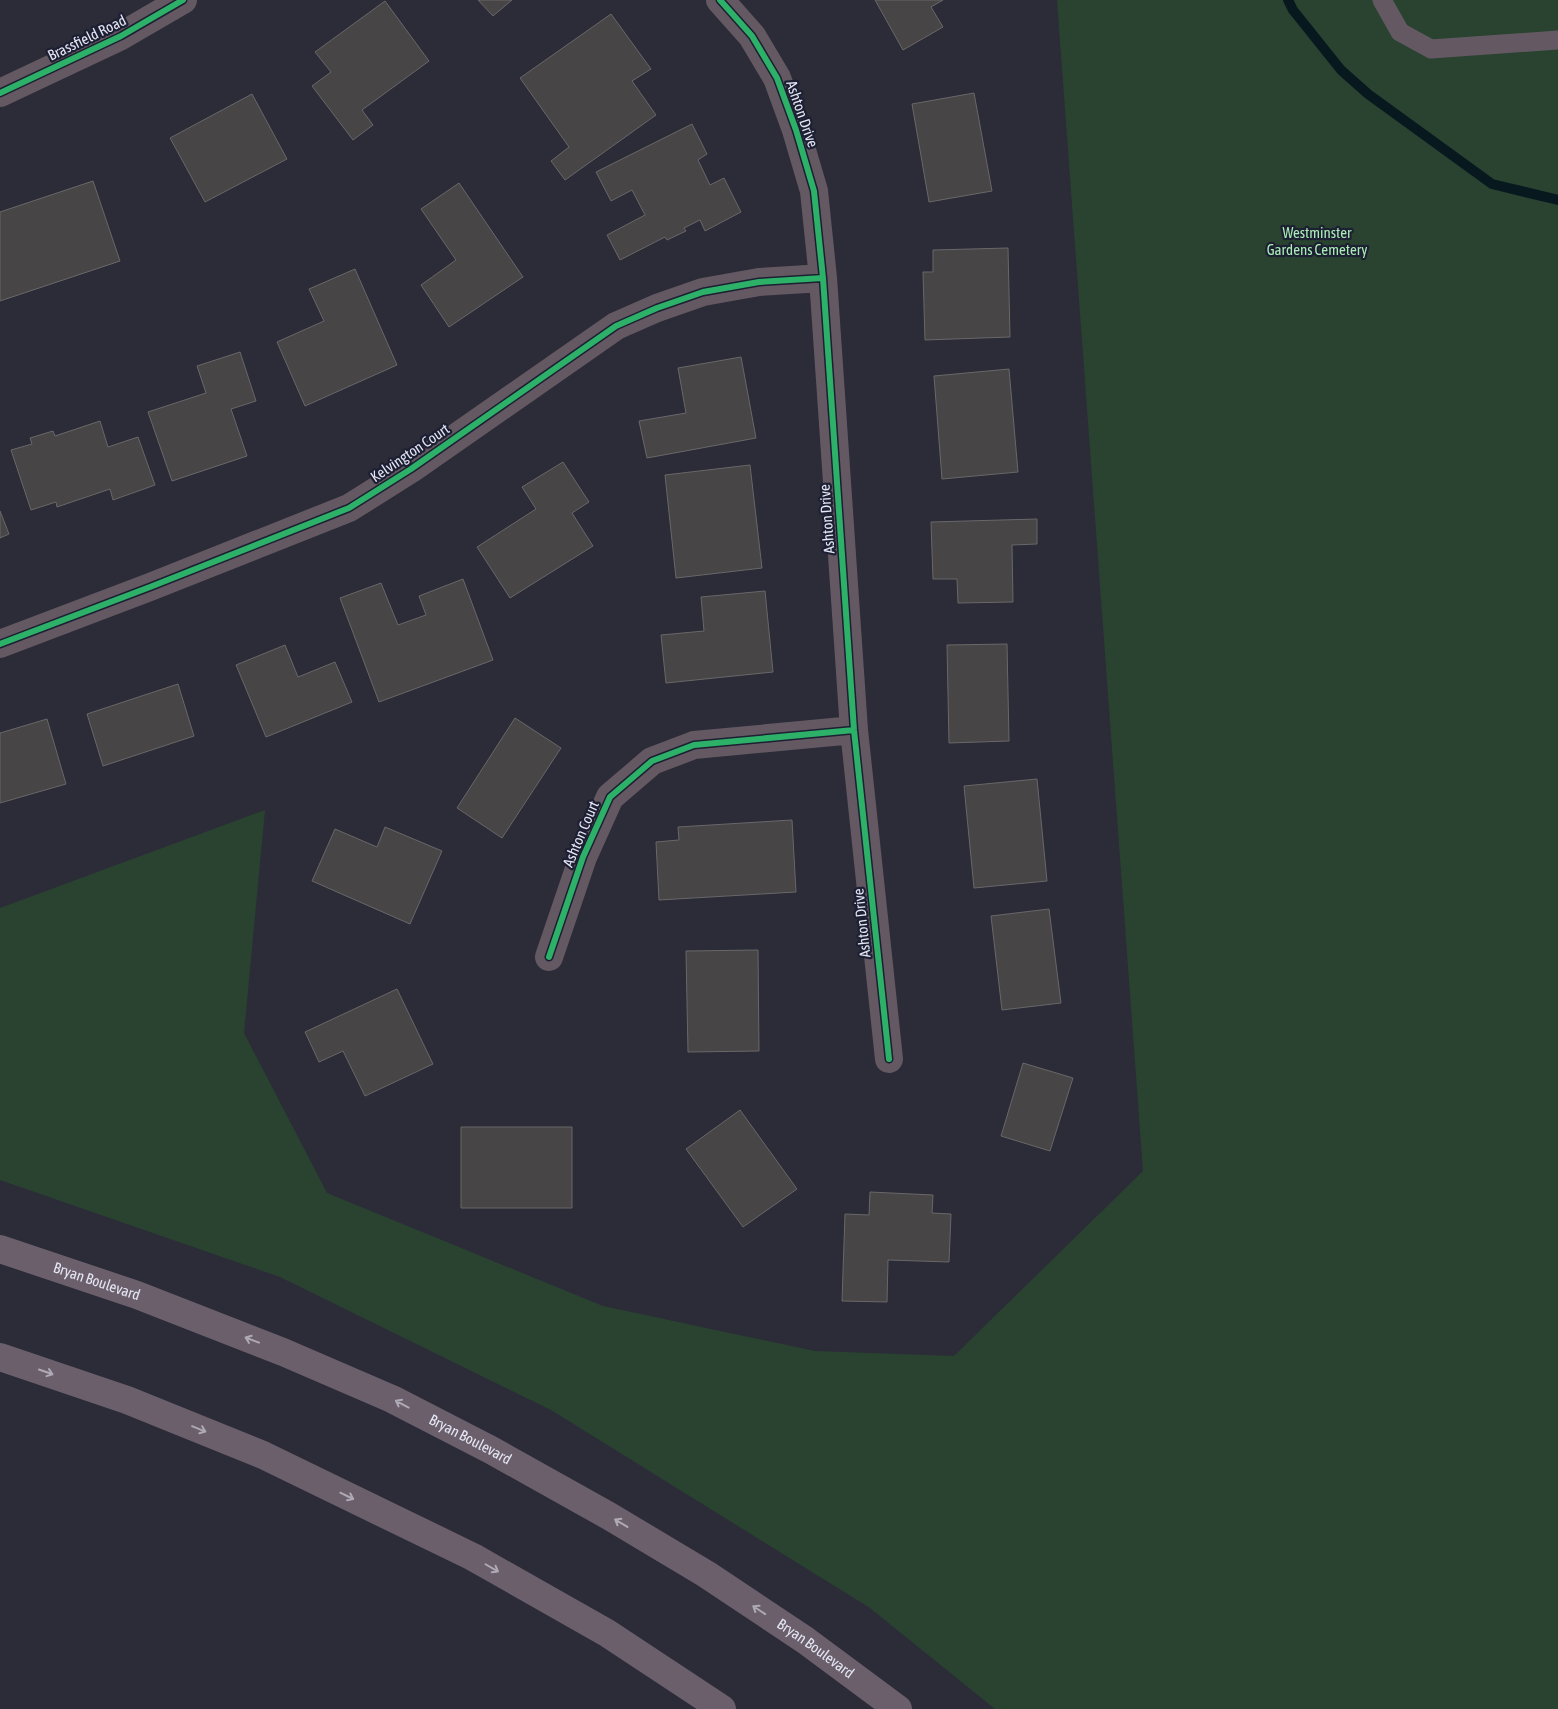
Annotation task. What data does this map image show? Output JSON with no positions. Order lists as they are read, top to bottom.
{
  "streets": {
    "highway": ["Bryan Boulevard"],
    "street": [
      "Brassfield Road",
      "Ashton Drive",
      "Kelvington Court",
      "Ashton Court"
    ]
  },
  "crossings": [
    ["Ashton Drive", "Kelvington Court"],
    ["Ashton Drive", "Ashton Court"]
  ],
  "parks": ["Westminster Gardens Cemetery"]
}
